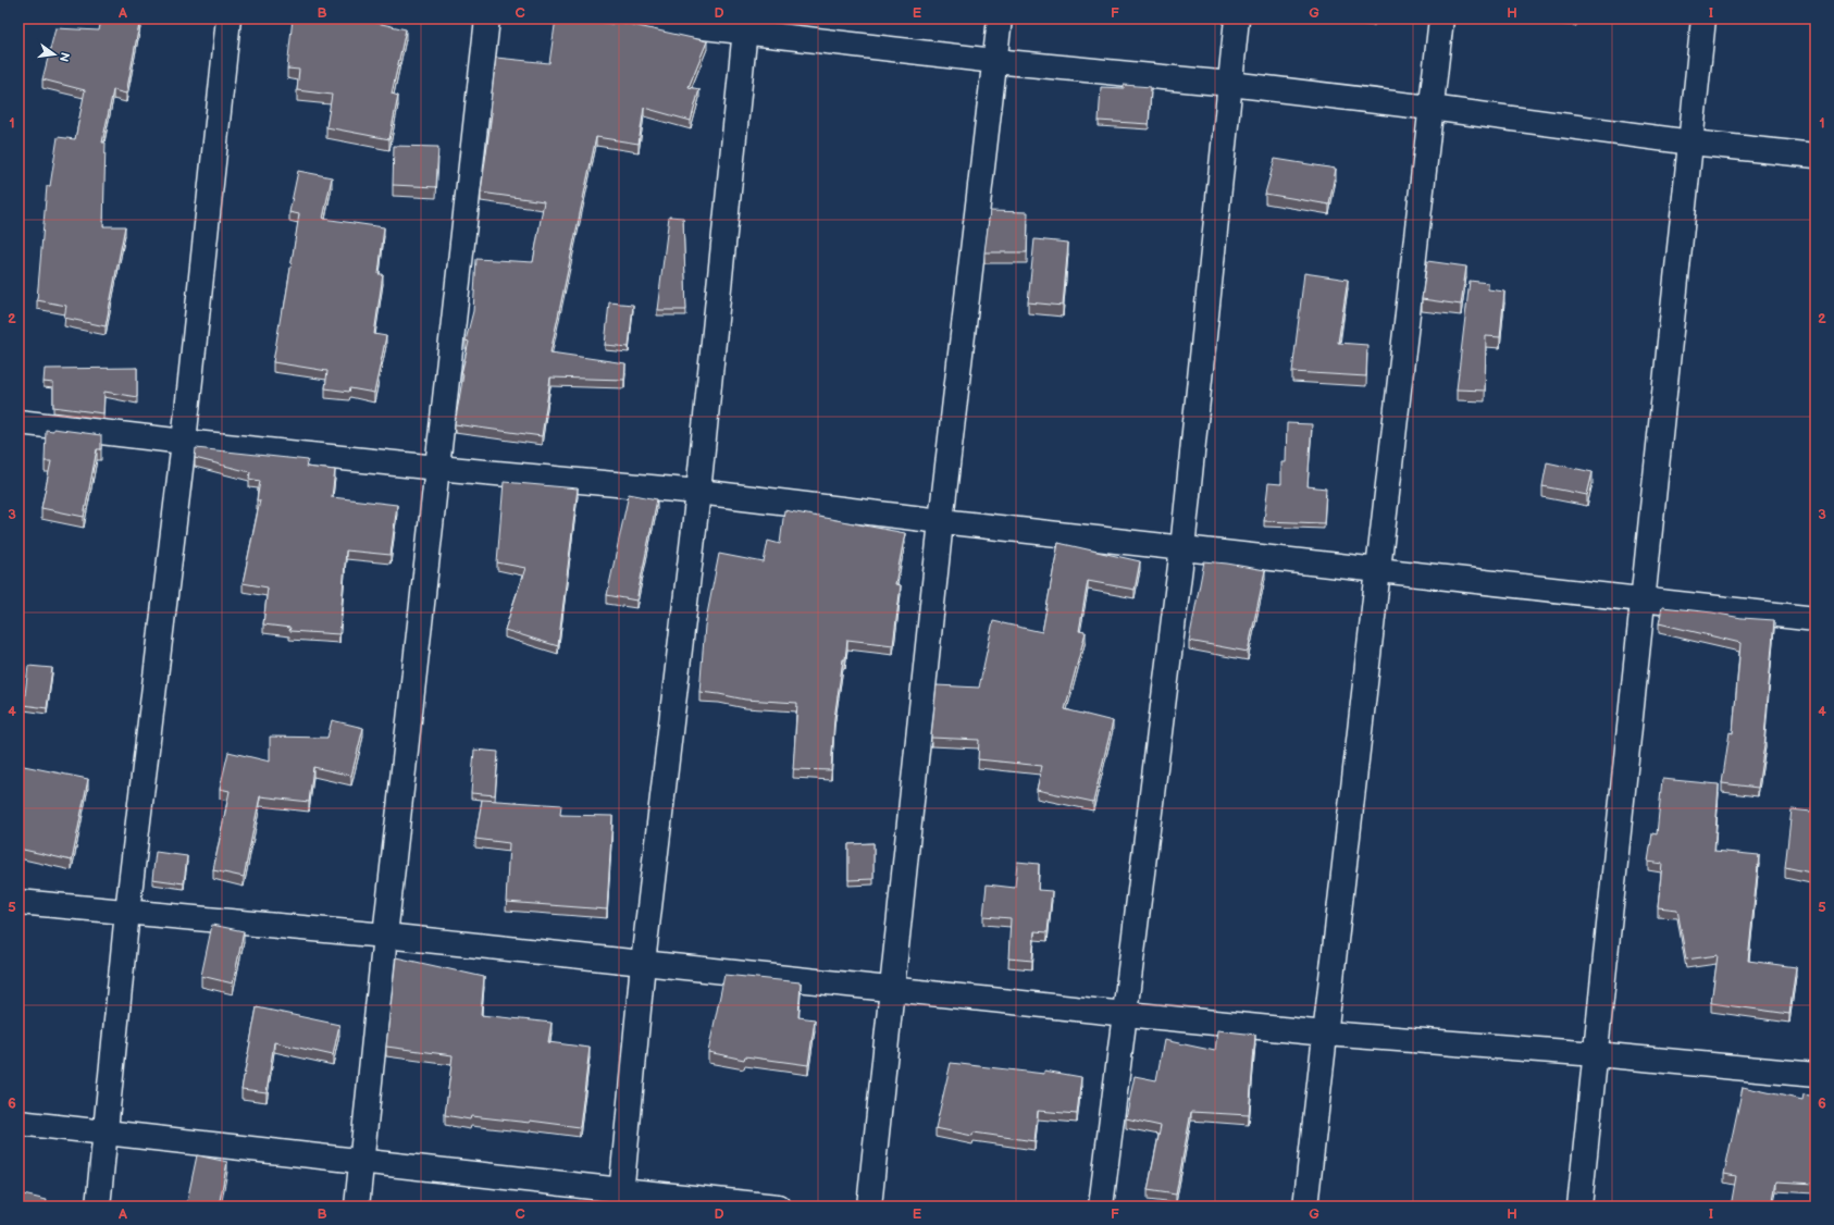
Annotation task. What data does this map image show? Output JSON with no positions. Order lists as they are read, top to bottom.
{
  "north": "right",
  "grid": {
    "columns": [
      "A",
      "B",
      "C",
      "D",
      "E",
      "F",
      "G",
      "H",
      "I"
    ],
    "rows": [
      "1",
      "2",
      "3",
      "4",
      "5",
      "6"
    ]
  }
}
